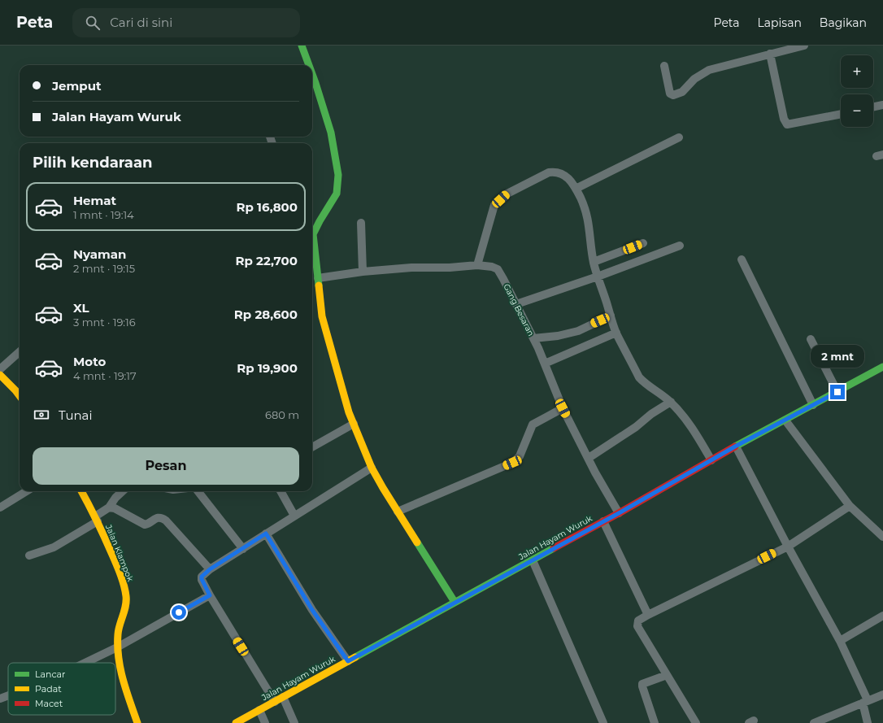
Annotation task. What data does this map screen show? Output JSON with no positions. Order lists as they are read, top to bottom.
{
  "streets": {
    "street": ["Gang Besaran", "Jalan Hayam Wuruk", "Jalan Klampok"]
  },
  "crossings": [
    ["Gang Besaran", "Jalan Hayam Wuruk"]
  ],
  "legend": ["Lancar", "Padat", "Macet"],
  "page": {
    "header": "Peta",
    "search": "Cari di sini",
    "nav": ["Peta", "Lapisan", "Bagikan"],
    "map_buttons": ["+", "−"],
    "banner": ["Jemput", "Jalan Hayam Wuruk"],
    "heading": "Pilih kendaraan",
    "list": [
      {
        "name": "Hemat",
        "note": "1 mnt · 19:14",
        "value": "Rp 16,800"
      },
      {
        "name": "Nyaman",
        "note": "2 mnt · 19:15",
        "value": "Rp 22,700"
      },
      {
        "name": "XL",
        "note": "3 mnt · 19:16",
        "value": "Rp 28,600"
      },
      {
        "name": "Moto",
        "note": "4 mnt · 19:17",
        "value": "Rp 19,900"
      }
    ],
    "bubble": "2 mnt",
    "pay": ["Tunai", "680 m"],
    "buttons": "Pesan"
  }
}
